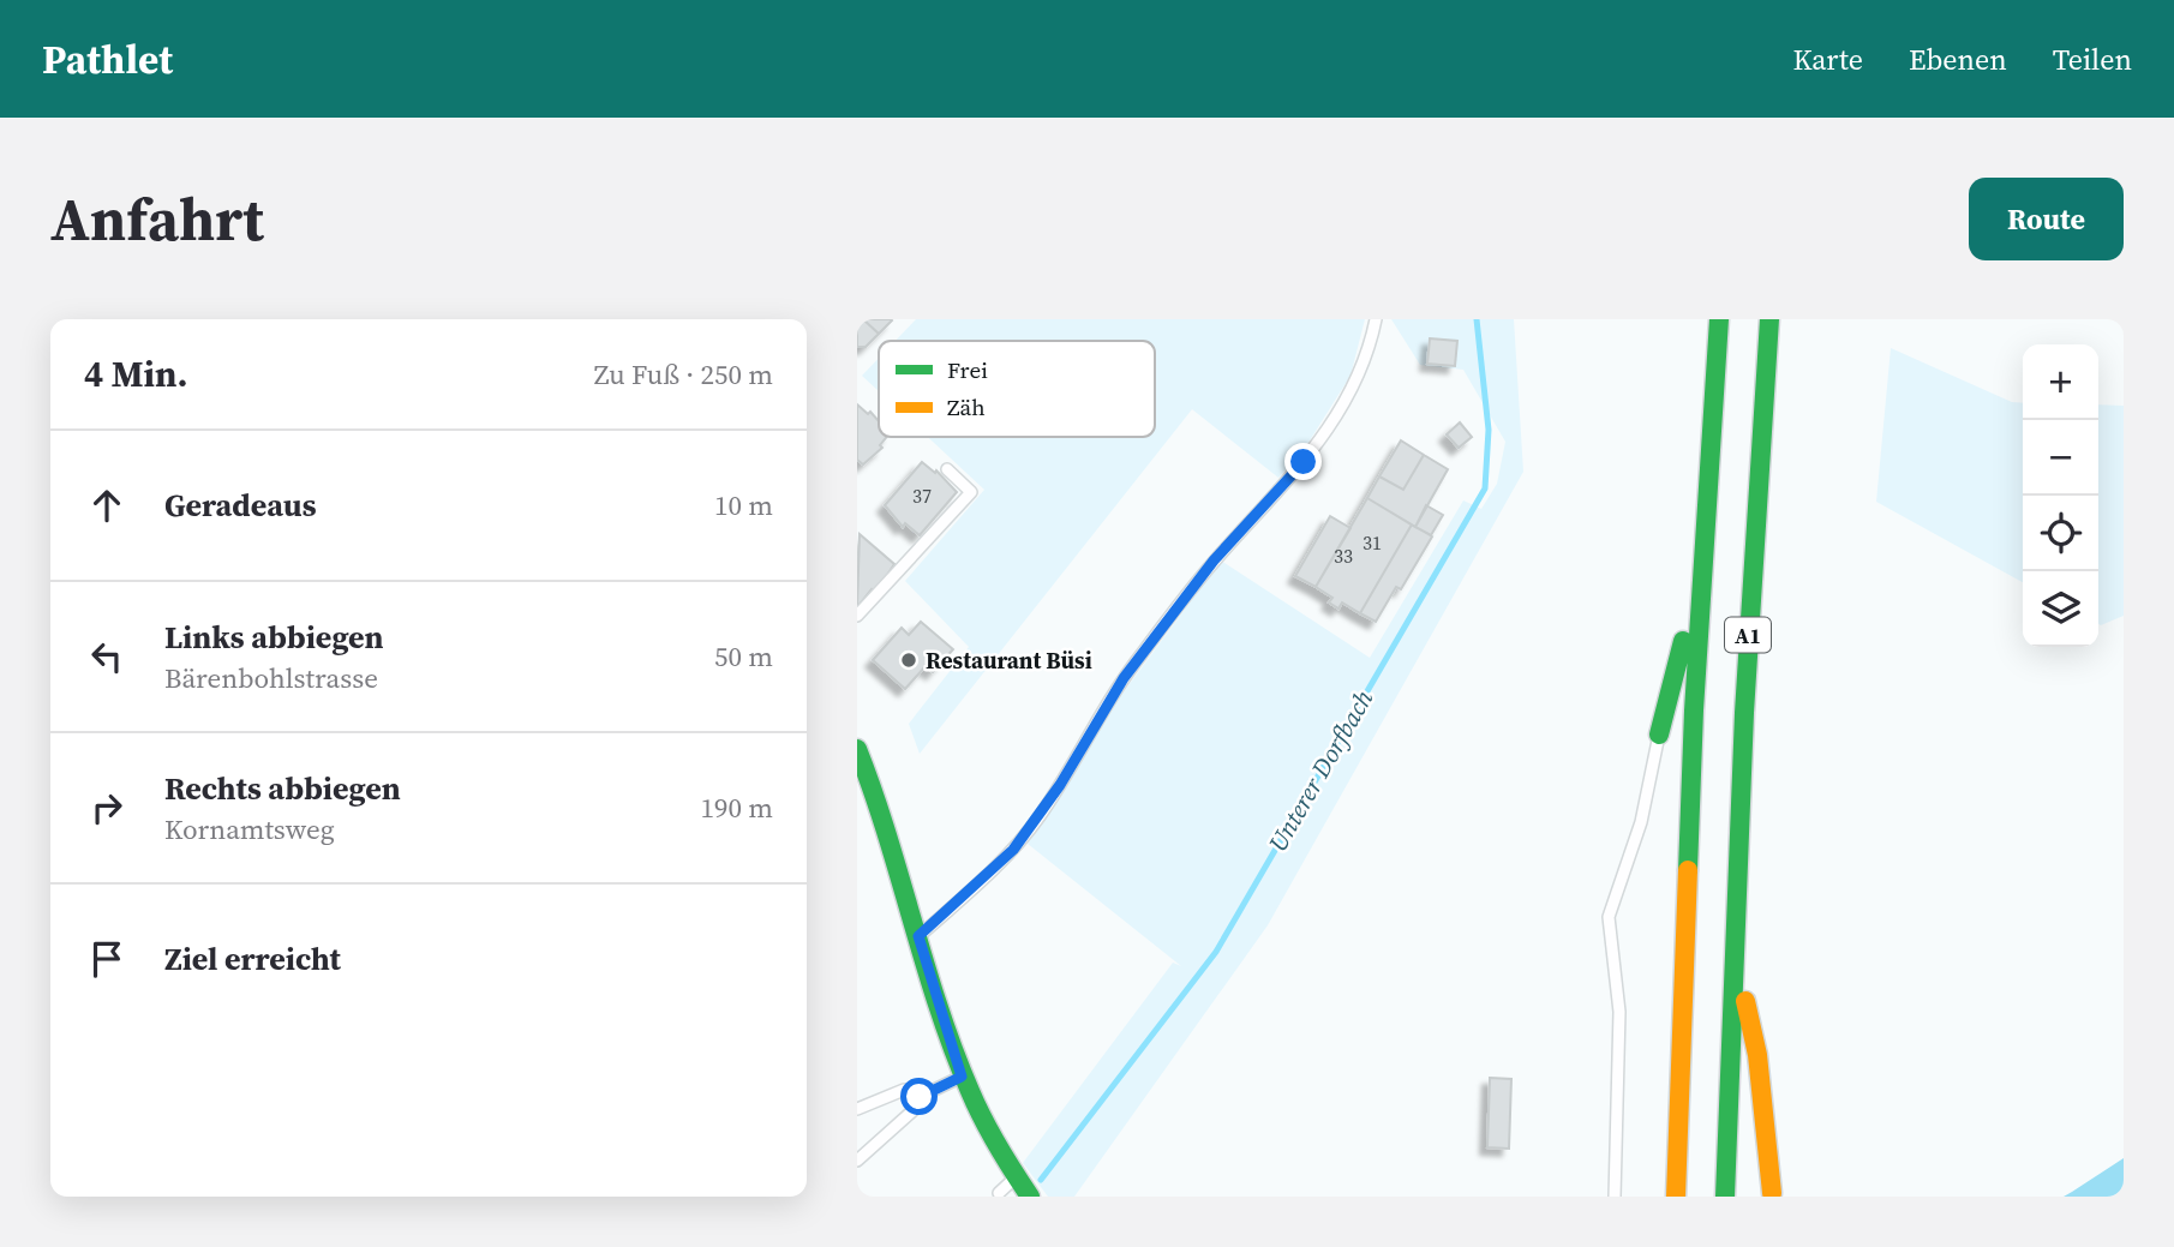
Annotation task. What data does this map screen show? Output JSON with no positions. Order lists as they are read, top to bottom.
{
  "streets": {
    "main road": ["A1"]
  },
  "water": ["Unterer Dorfbach"],
  "places": ["Restaurant Büsi"],
  "house_numbers": ["37", "31", "33"],
  "legend": ["Frei", "Zäh"],
  "page": {
    "header": "Pathlet",
    "nav": ["Karte", "Ebenen", "Teilen"],
    "buttons": "Route",
    "title": "Anfahrt",
    "heading": ["4 Min.", "Zu Fuß · 250 m"],
    "map_buttons": ["+", "−"],
    "list": [
      ["Geradeaus", "10 m"],
      ["Links abbiegen", "Bärenbohlstrasse", "50 m"],
      ["Rechts abbiegen", "Kornamtsweg", "190 m"],
      "Ziel erreicht"
    ]
  }
}
